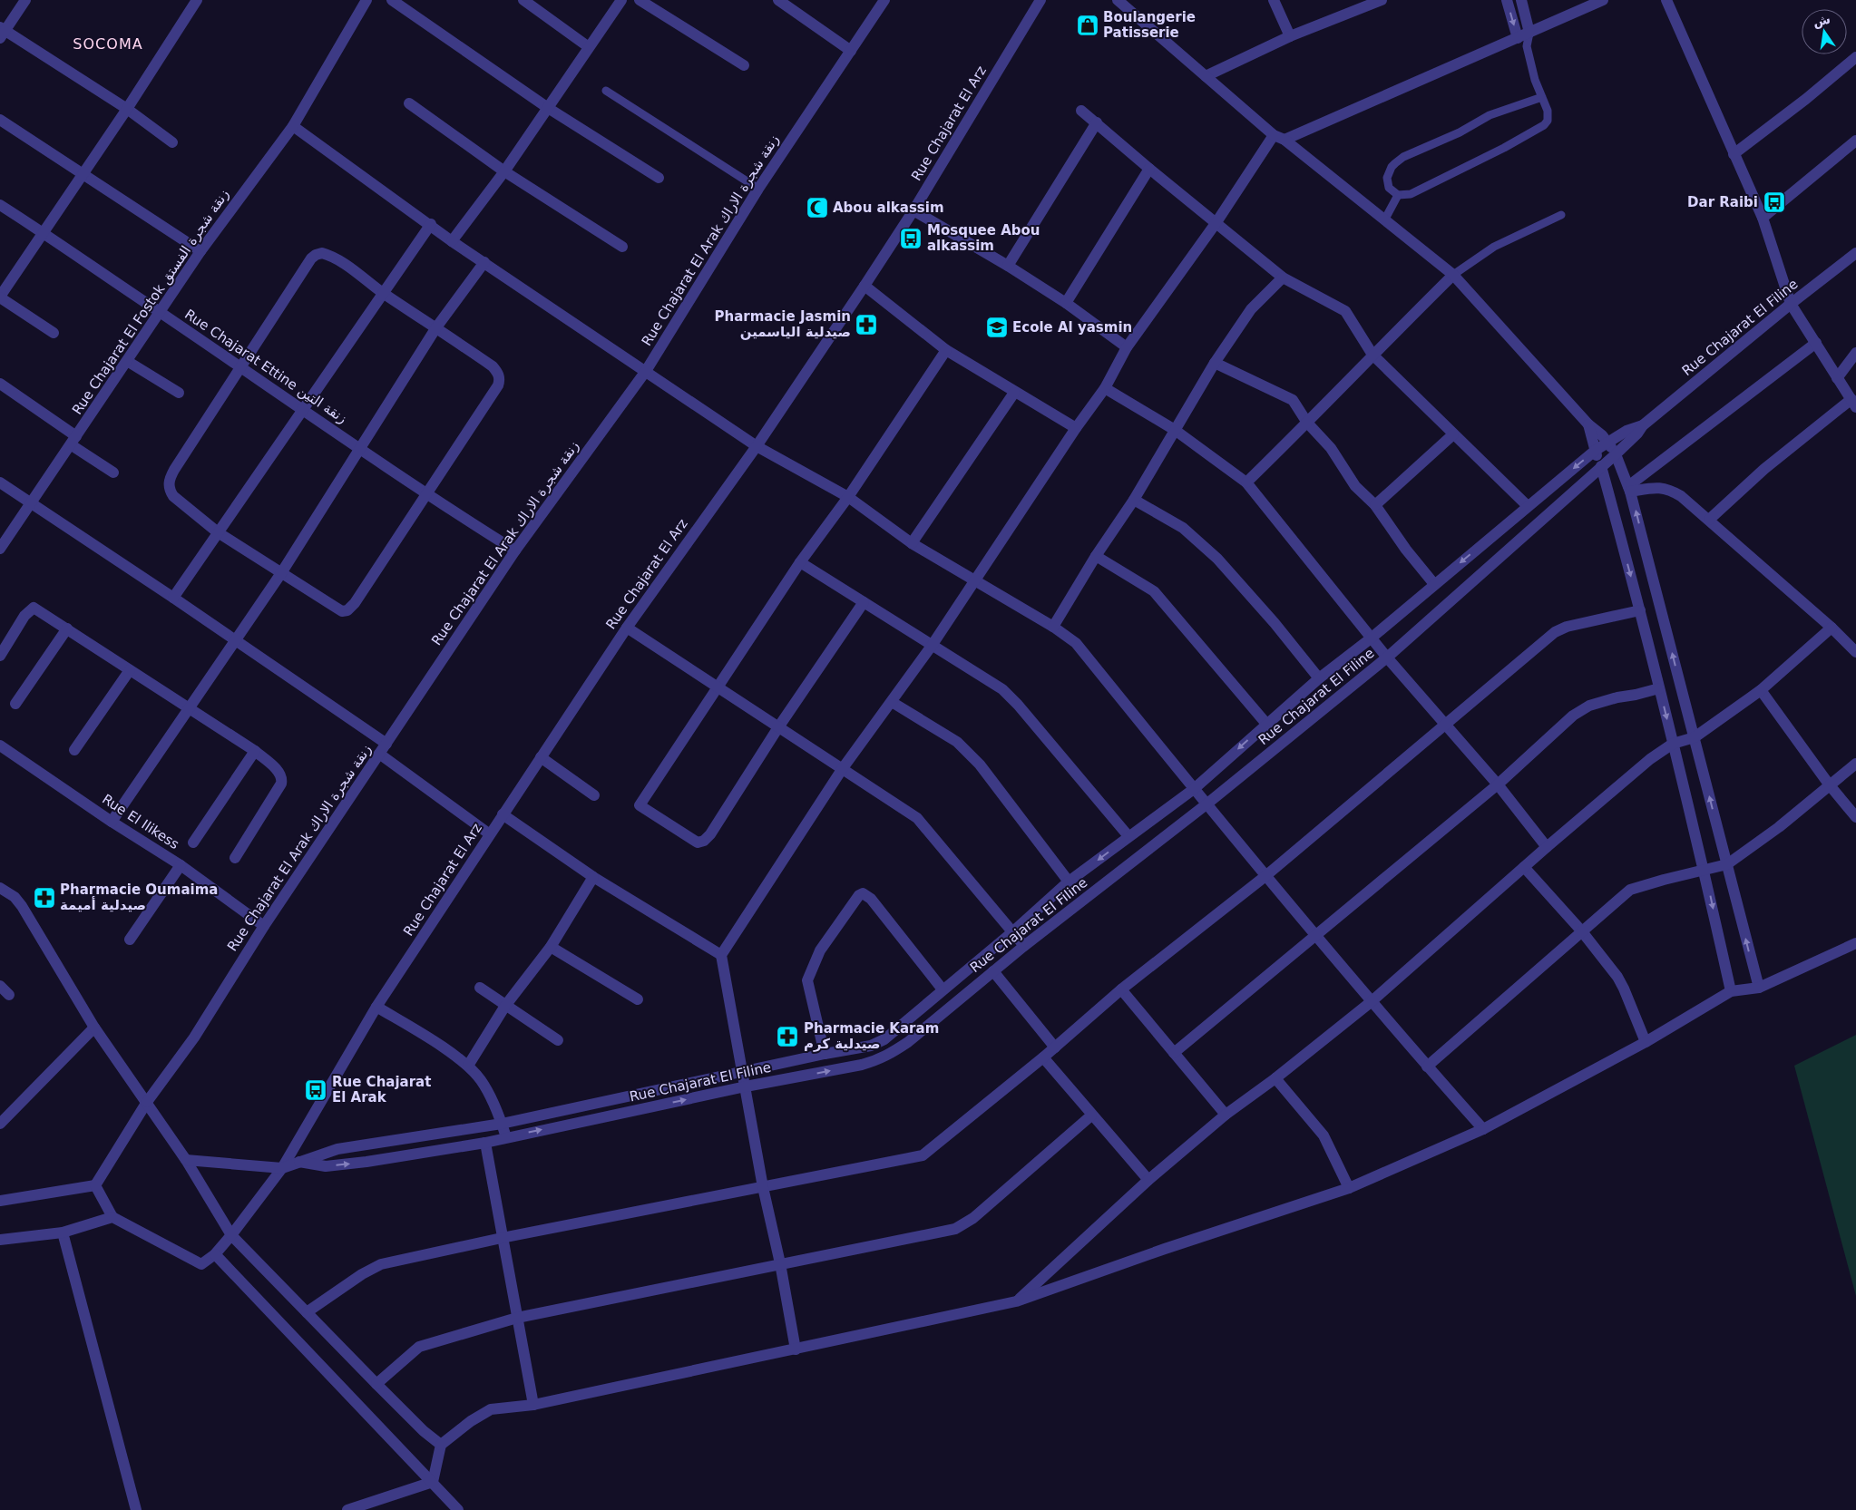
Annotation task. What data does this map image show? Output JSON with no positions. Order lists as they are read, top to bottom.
{
  "streets": {
    "street": [
      "Rue Chajarat El Arz",
      "Rue Chajarat El Arak زنقة شجرة الاراك",
      "Rue Chajarat El Fostok زنقة شجرة الفستق",
      "Rue Chajarat El Filine",
      "Rue Chajarat Ettine زنقة التين",
      "Rue El Ilikess"
    ]
  },
  "crossings": [
    ["Rue Chajarat El Arz", "Rue Chajarat El Filine"],
    ["Rue Chajarat El Arak زنقة شجرة الاراك", "Rue Chajarat Ettine زنقة التين"],
    ["Rue Chajarat El Arak زنقة شجرة الاراك", "Rue El Ilikess"],
    ["Rue Chajarat El Fostok زنقة شجرة الفستق", "Rue Chajarat Ettine زنقة التين"]
  ],
  "districts": ["SOCOMA"],
  "places": {
    "shop": ["Boulangerie Patisserie"],
    "bus stop": ["Dar Raibi", "Mosquee Abou alkassim", "Rue Chajarat El Arak"],
    "mosque": ["Abou alkassim"],
    "pharmacy": ["Pharmacie Jasmin صيدلية الياسمين", "Pharmacie Oumaima صيدلية أميمة", "Pharmacie Karam صيدلية كرم"],
    "school or university": ["Ecole Al yasmin"]
  },
  "north": "top"
}
